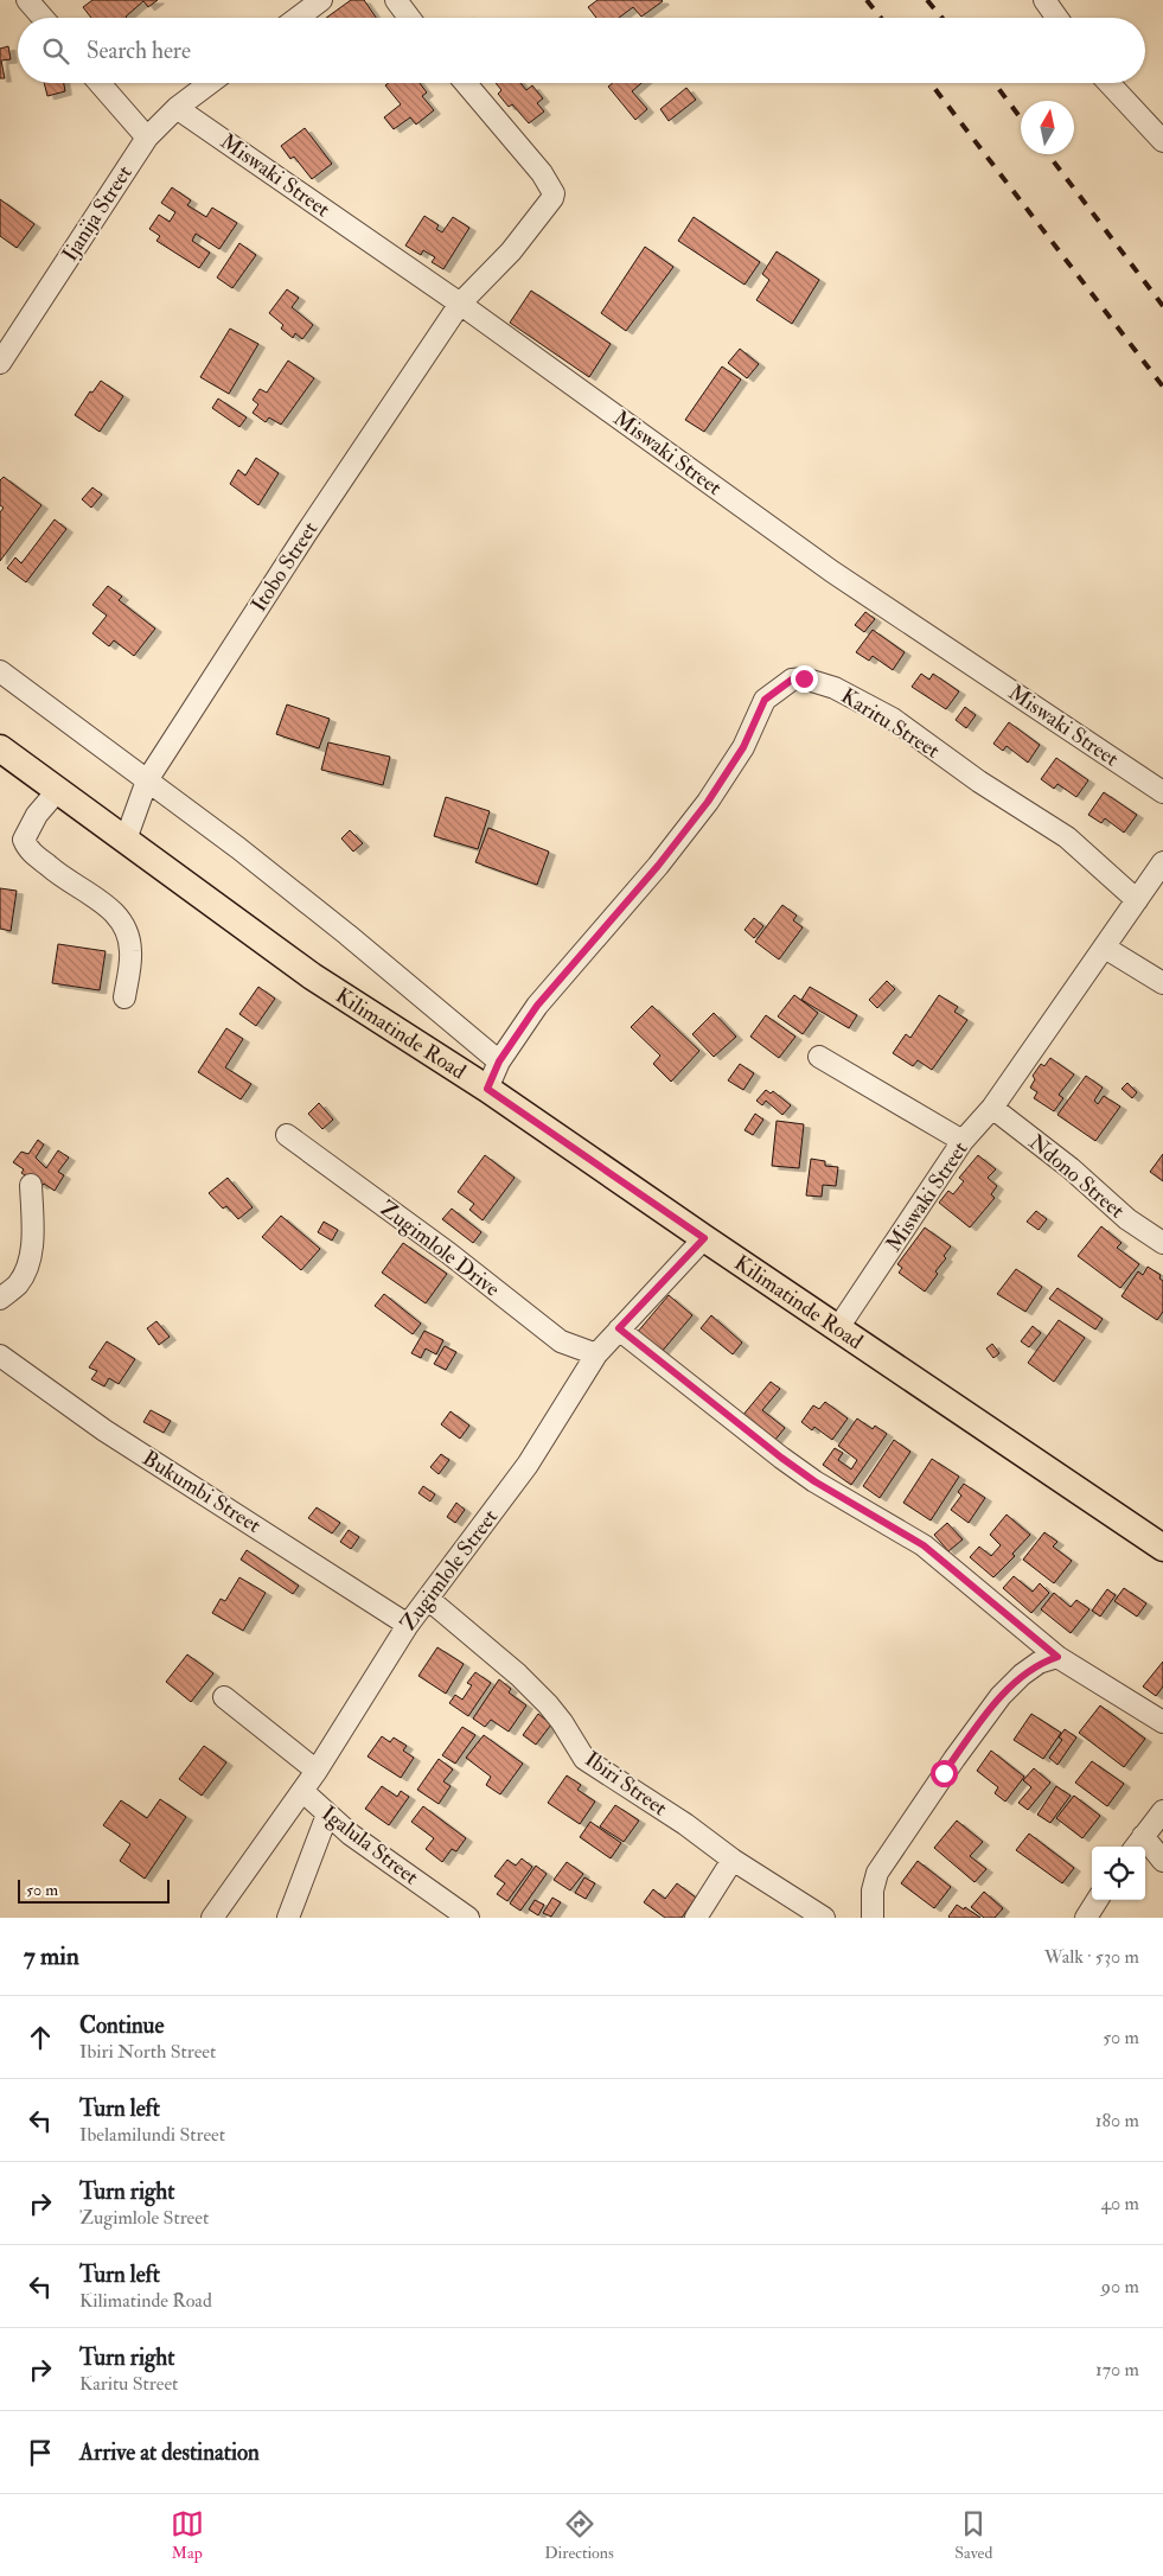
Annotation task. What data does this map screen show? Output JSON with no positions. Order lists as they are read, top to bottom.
{
  "streets": {
    "main road": ["Kilimatinde Road"],
    "street": [
      "Miswaki Street",
      "Ijanija Street",
      "Itobo Street",
      "Karitu Street",
      "Ndono Street",
      "Zugimlole Drive",
      "Bukumbi Street",
      "Zugimlole Street",
      "Ibiri Street",
      "Igalula Street"
    ]
  },
  "crossings": [
    ["Miswaki Street", "Ijanija Street"],
    ["Miswaki Street", "Itobo Street"],
    ["Miswaki Street", "Karitu Street"],
    ["Miswaki Street", "Kilimatinde Road"],
    ["Miswaki Street", "Ndono Street"],
    ["Itobo Street", "Kilimatinde Road"],
    ["Karitu Street", "Kilimatinde Road"],
    ["Kilimatinde Road", "Zugimlole Street"],
    ["Zugimlole Drive", "Zugimlole Street"],
    ["Bukumbi Street", "Zugimlole Street"],
    ["Zugimlole Street", "Ibiri Street"],
    ["Zugimlole Street", "Igalula Street"]
  ],
  "scale_bar": "50 m",
  "north": "top",
  "page": {
    "search": "Search here",
    "scale": "50 m",
    "heading": ["7 min", "Walk · 530 m"],
    "list": [
      ["Continue", "Ibiri North Street", "50 m"],
      ["Turn left", "Ibelamilundi Street", "180 m"],
      ["Turn right", "Zugimlole Street", "40 m"],
      ["Turn left", "Kilimatinde Road", "90 m"],
      ["Turn right", "Karitu Street", "170 m"],
      "Arrive at destination"
    ],
    "nav": ["Map", "Directions", "Saved"]
  }
}
